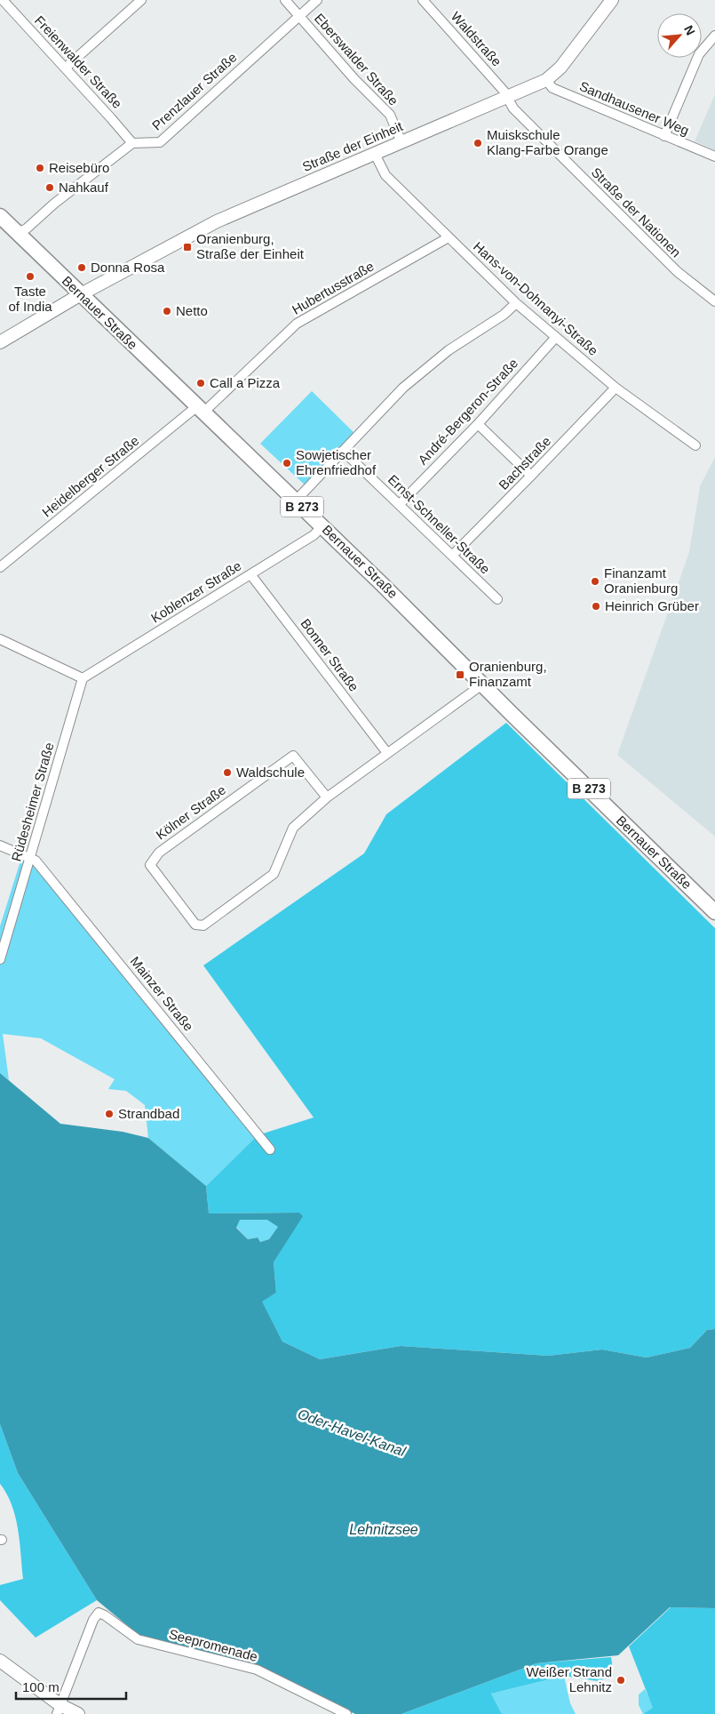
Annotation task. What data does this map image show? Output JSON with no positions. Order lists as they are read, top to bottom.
{
  "streets": {
    "main road": ["Bernauer Straße", "B 273"],
    "street": [
      "Waldstraße",
      "Eberswalder Straße",
      "Freienwalder Straße",
      "Prenzlauer Straße",
      "Sandhausener Weg",
      "Straße der Einheit",
      "Straße der Nationen",
      "Hubertusstraße",
      "Hans-von-Dohnanyi-Straße",
      "André-Bergeron-Straße",
      "Bachstraße",
      "Heidelberger Straße",
      "Ernst-Schneller-Straße",
      "Koblenzer Straße",
      "Bonner Straße",
      "Rüdesheimer Straße",
      "Kölner Straße",
      "Mainzer Straße",
      "Seepromenade"
    ]
  },
  "crossings": [
    ["Waldstraße", "Straße der Einheit"],
    ["Waldstraße", "Straße der Nationen"],
    ["Eberswalder Straße", "Prenzlauer Straße"],
    ["Eberswalder Straße", "Straße der Einheit"],
    ["Freienwalder Straße", "Prenzlauer Straße"],
    ["Sandhausener Weg", "Straße der Einheit"],
    ["Straße der Einheit", "Straße der Nationen"],
    ["Straße der Einheit", "Hans-von-Dohnanyi-Straße"],
    ["Straße der Einheit", "Bernauer Straße"],
    ["Hubertusstraße", "Hans-von-Dohnanyi-Straße"],
    ["Hubertusstraße", "Bernauer Straße"],
    ["Hubertusstraße", "Heidelberger Straße"],
    ["Hans-von-Dohnanyi-Straße", "André-Bergeron-Straße"],
    ["Hans-von-Dohnanyi-Straße", "Bachstraße"],
    ["Bernauer Straße", "Heidelberger Straße"],
    ["Bernauer Straße", "Koblenzer Straße"],
    ["Bernauer Straße", "Kölner Straße"],
    ["André-Bergeron-Straße", "Ernst-Schneller-Straße"],
    ["Bachstraße", "Ernst-Schneller-Straße"],
    ["Koblenzer Straße", "Bonner Straße"],
    ["Koblenzer Straße", "Rüdesheimer Straße"],
    ["Bonner Straße", "Kölner Straße"],
    ["Rüdesheimer Straße", "Mainzer Straße"]
  ],
  "water": ["Oder-Havel-Kanal", "Lehnitzsee"],
  "places": {
    "other": [
      "Muiskschule Klang-Farbe Orange",
      "Reisebüro",
      "Nahkauf",
      "Donna Rosa",
      "Taste of India",
      "Netto",
      "Call a Pizza",
      "Sowjetischer Ehrenfriedhof",
      "Finanzamt Oranienburg",
      "Heinrich Grüber",
      "Waldschule",
      "Strandbad",
      "Weißer Strand Lehnitz"
    ],
    "transit": ["Oranienburg, Straße der Einheit", "Oranienburg, Finanzamt"]
  },
  "scale_bar": "100 m",
  "north": "top right"
}
